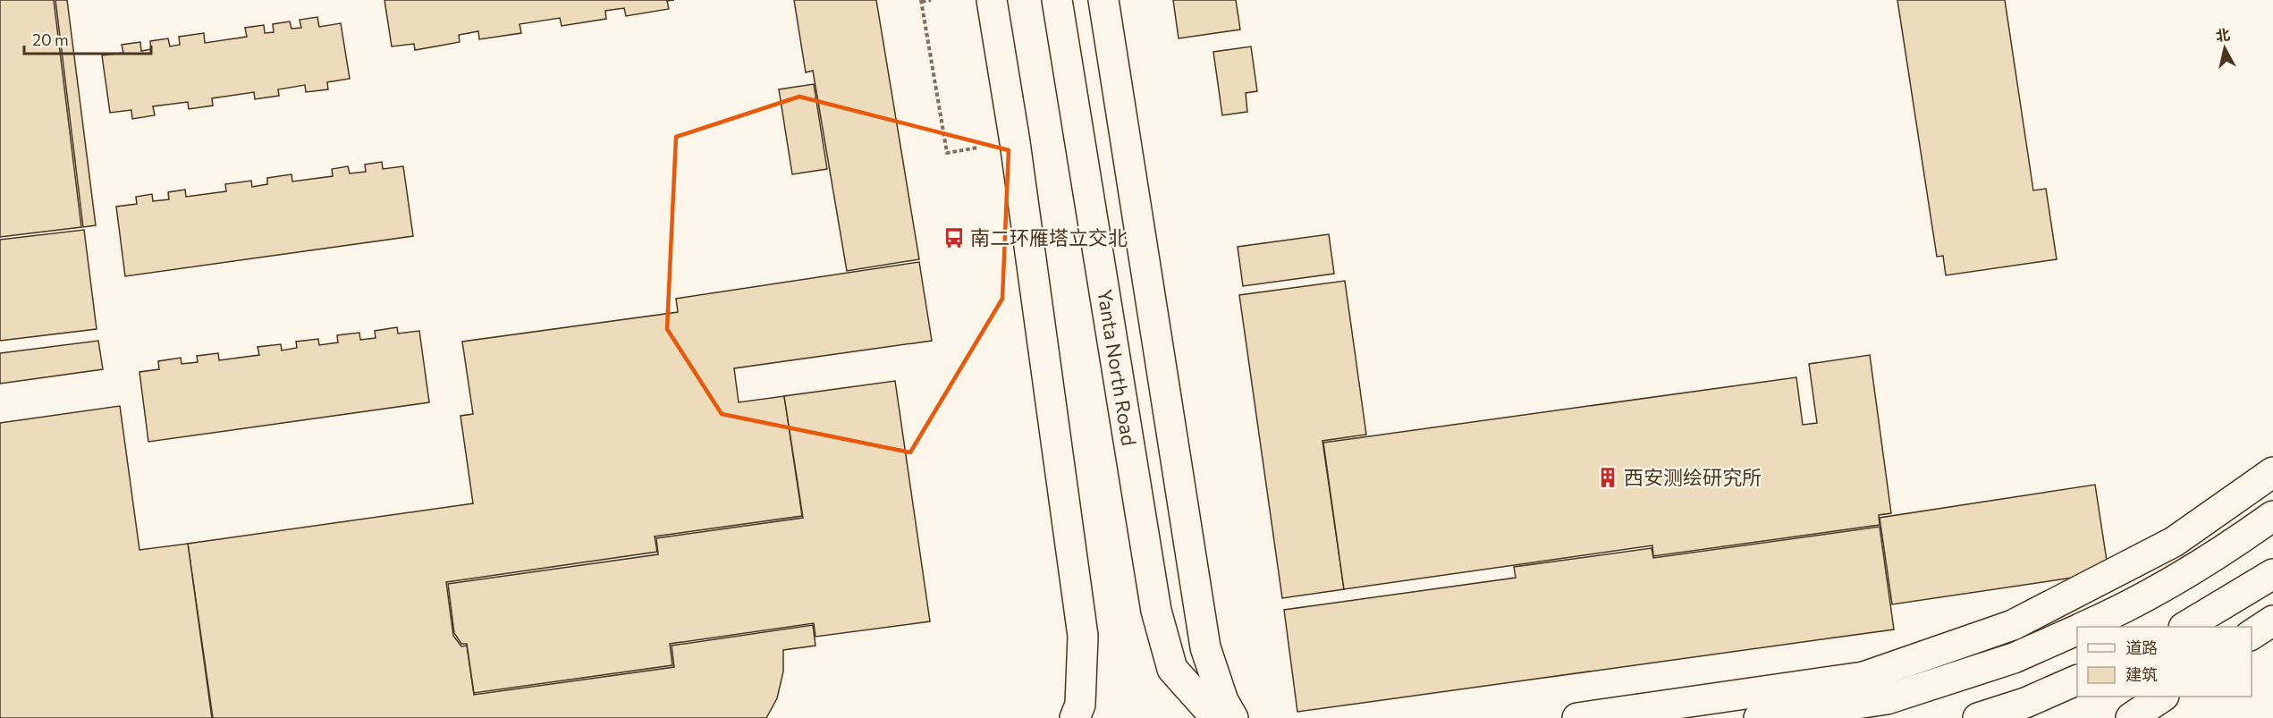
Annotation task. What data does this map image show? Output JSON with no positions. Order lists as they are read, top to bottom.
{
  "streets": {
    "main road": ["Yanta North Road"]
  },
  "places": {
    "bus stop": ["南二环雁塔立交北"],
    "building": ["西安测绘研究所"]
  },
  "legend": ["道路", "建筑"],
  "scale_bar": "20 m",
  "north": "top"
}
